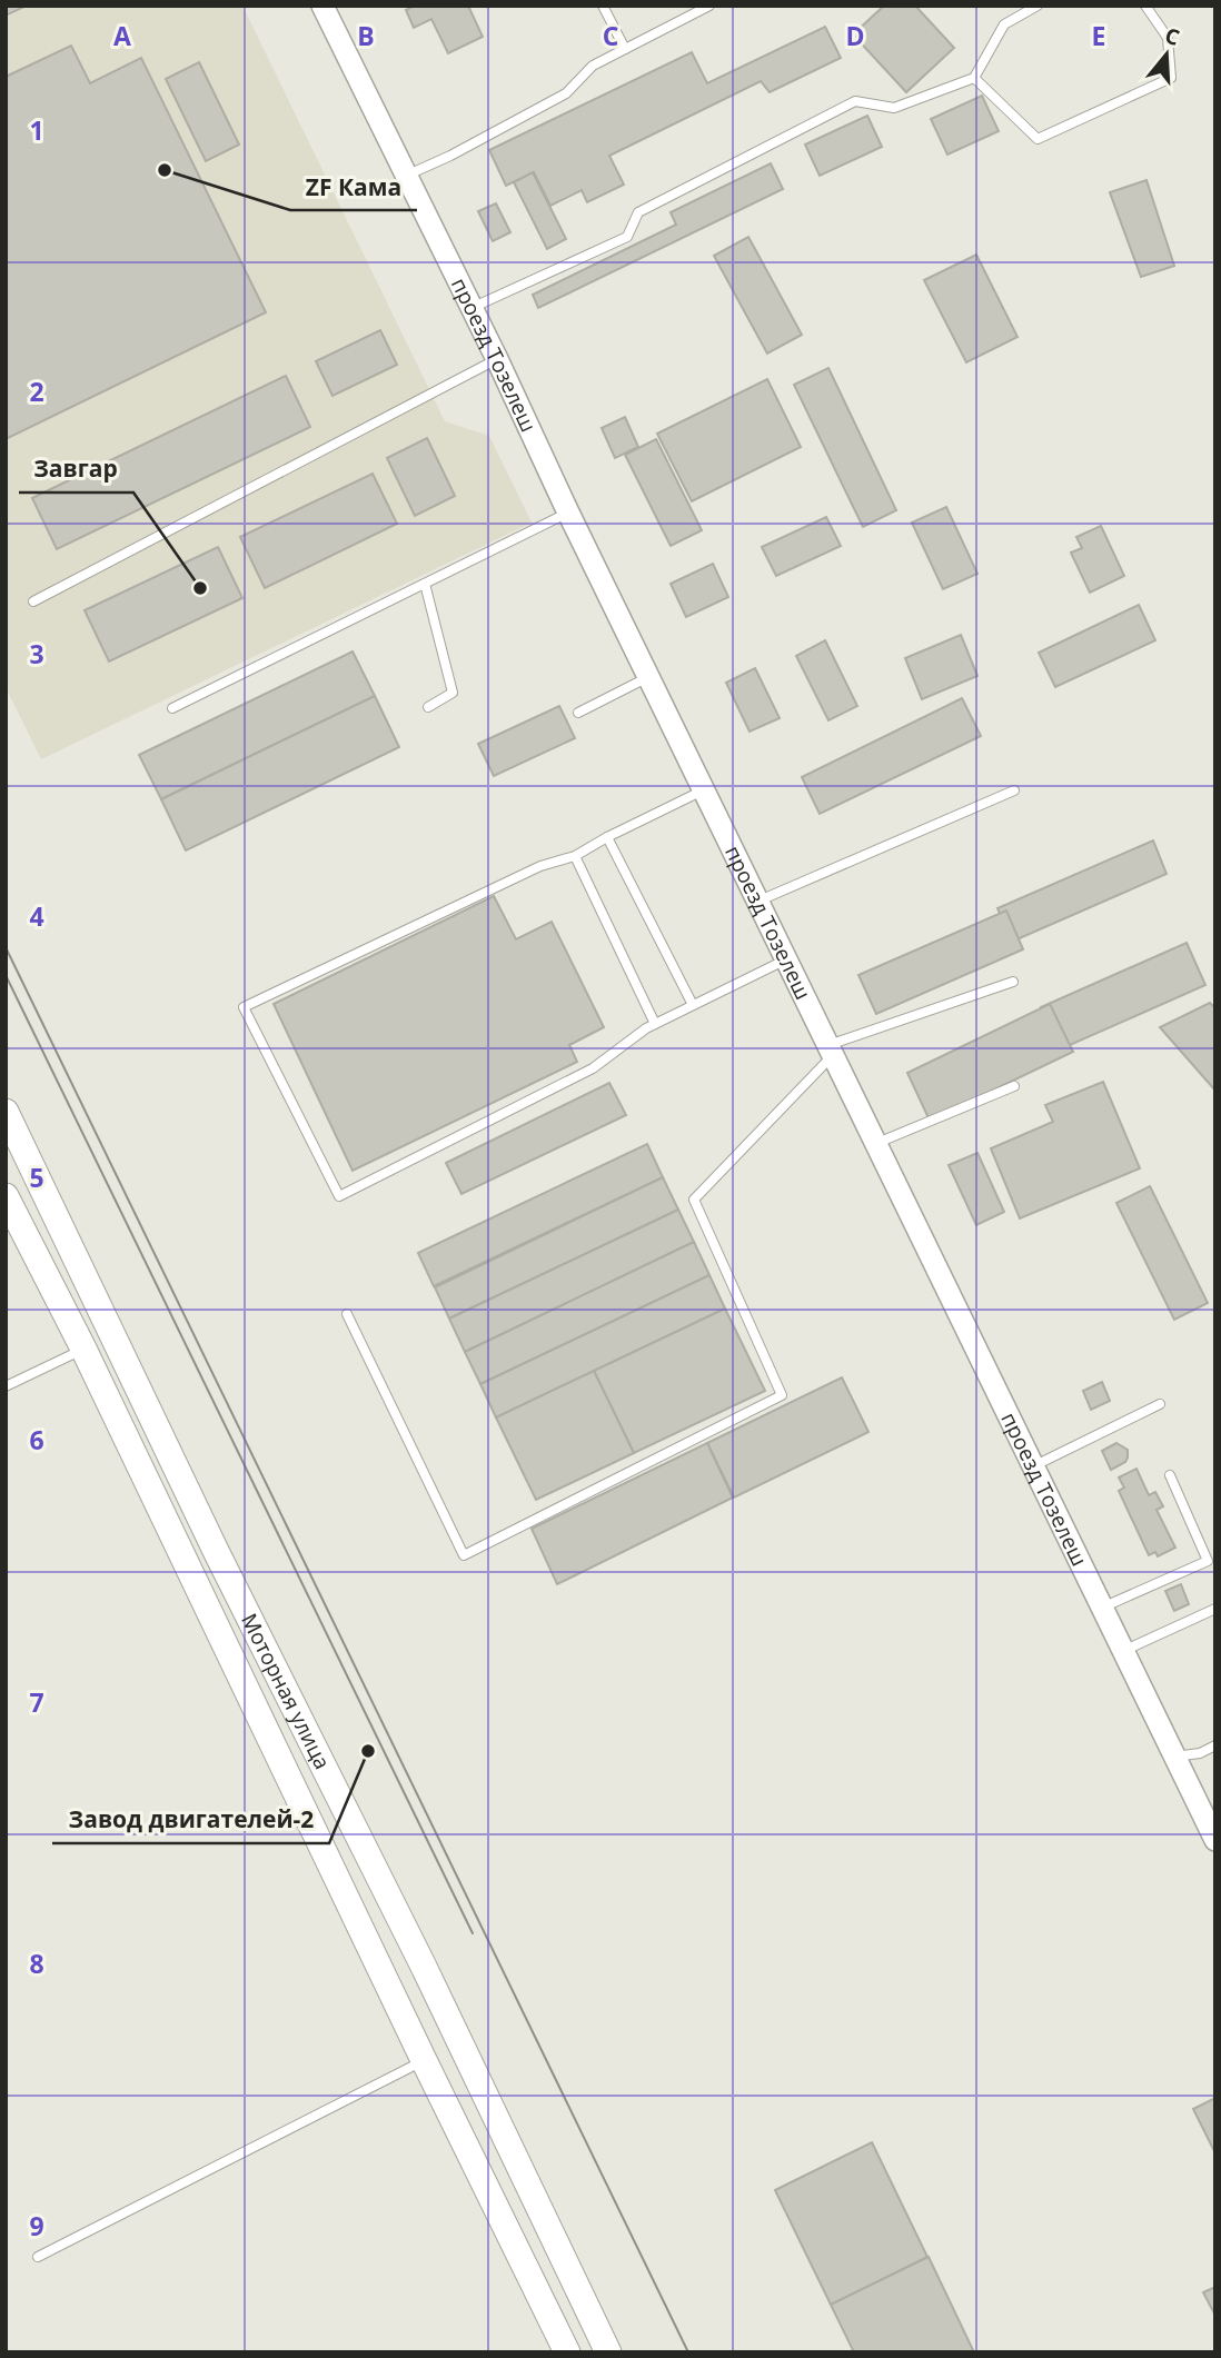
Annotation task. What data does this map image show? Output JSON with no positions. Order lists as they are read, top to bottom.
{
  "streets": {
    "main road": ["Моторная улица"],
    "street": ["проезд Тозелеш"]
  },
  "places": ["ZF Кама", "Завгар", "Завод двигателей-2"],
  "north": "top",
  "grid": {
    "columns": [
      "A",
      "B",
      "C",
      "D",
      "E"
    ],
    "rows": [
      "1",
      "2",
      "3",
      "4",
      "5",
      "6",
      "7",
      "8",
      "9"
    ]
  }
}
